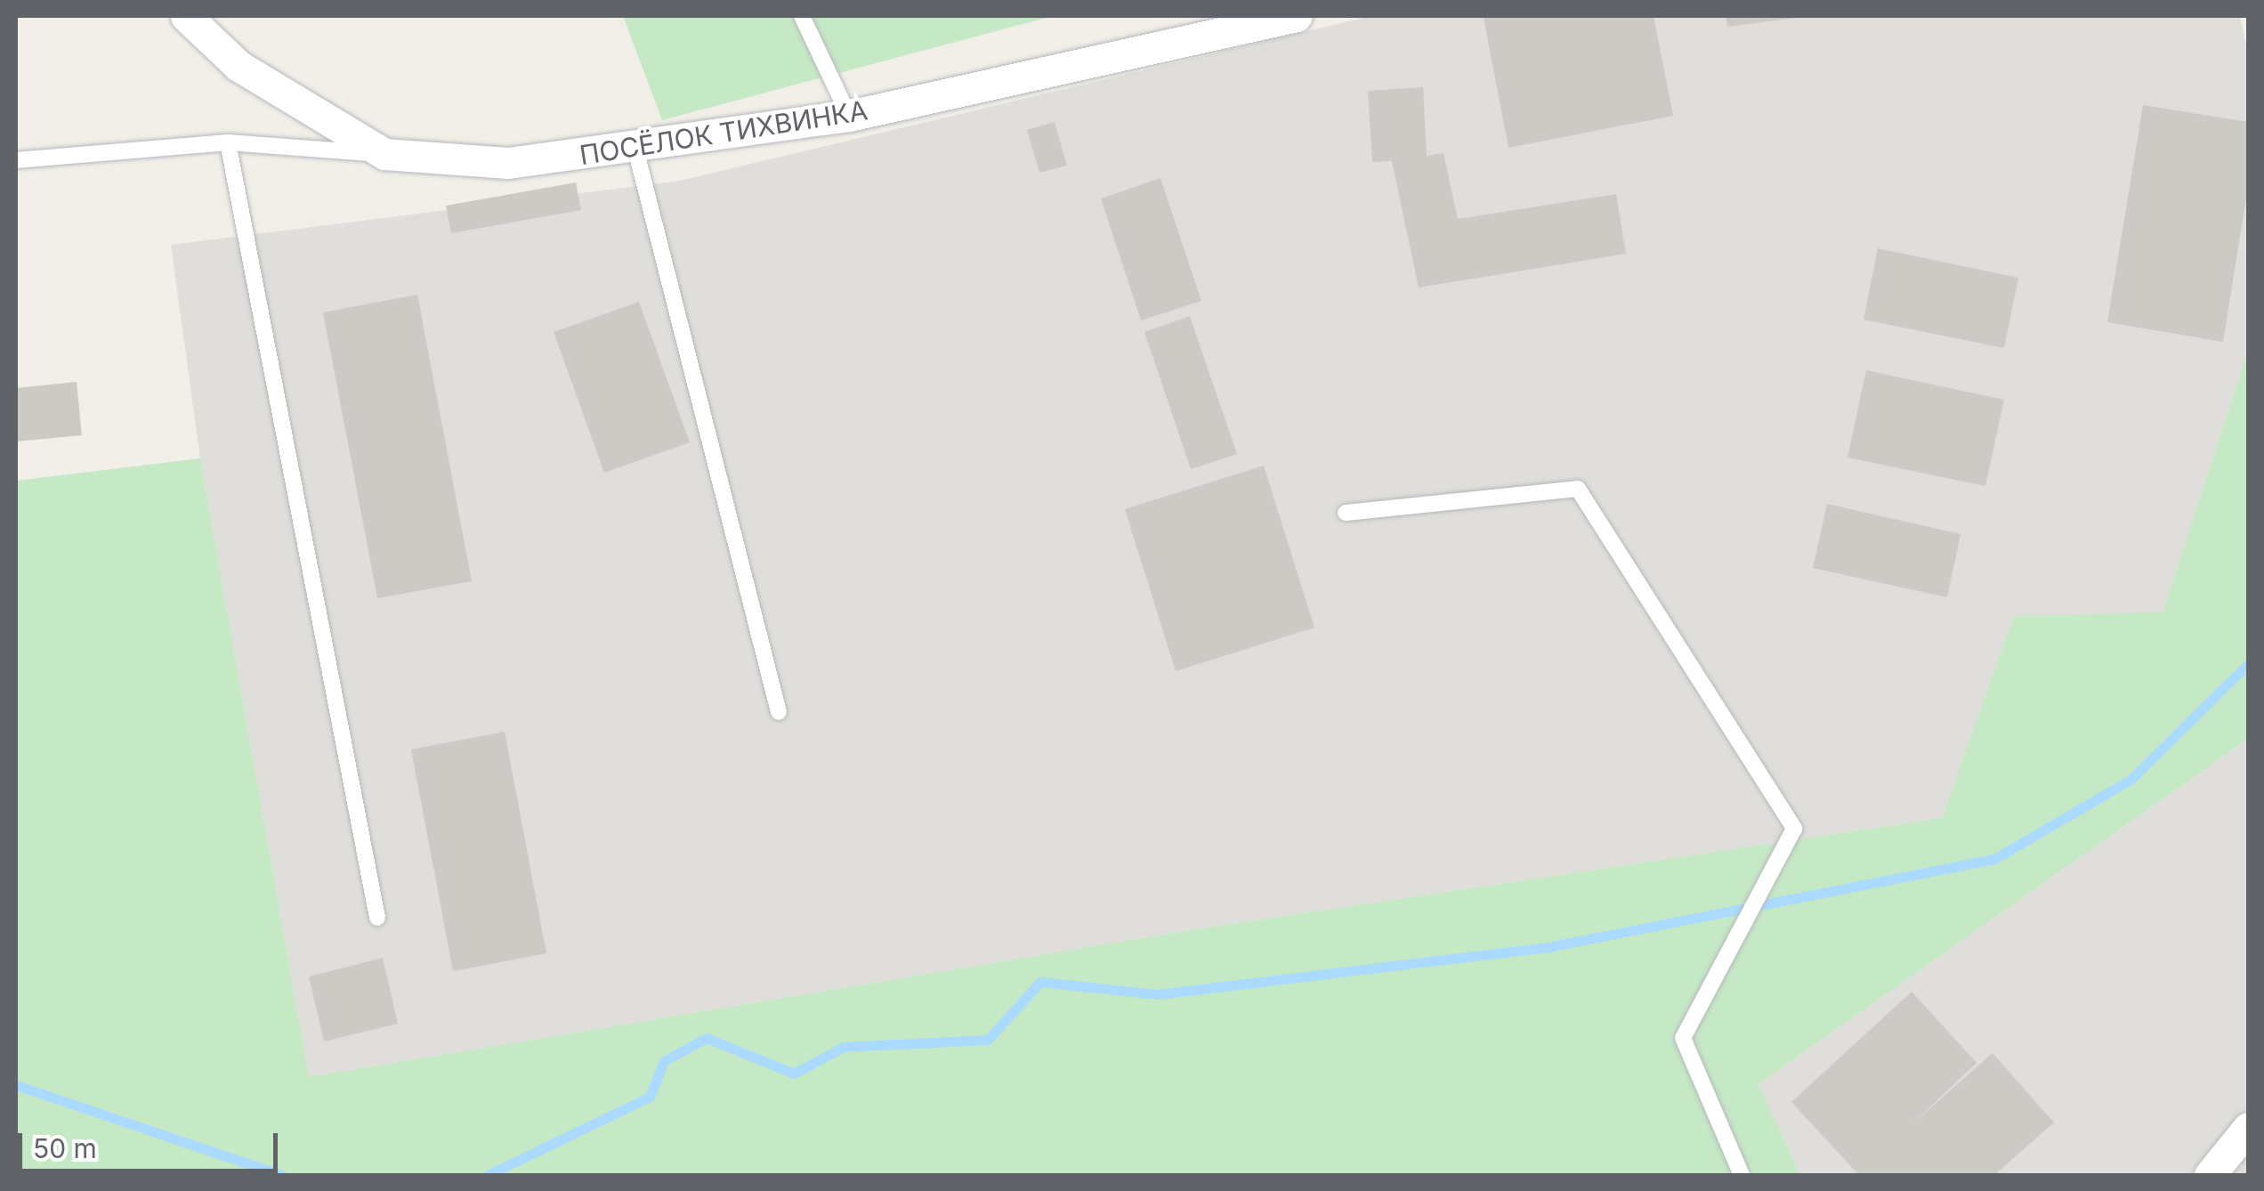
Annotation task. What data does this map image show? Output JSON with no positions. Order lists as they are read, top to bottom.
{
  "streets": {
    "street": ["ПОСЁЛОК ТИХВИНКА"]
  },
  "scale_bar": "50 m"
}
